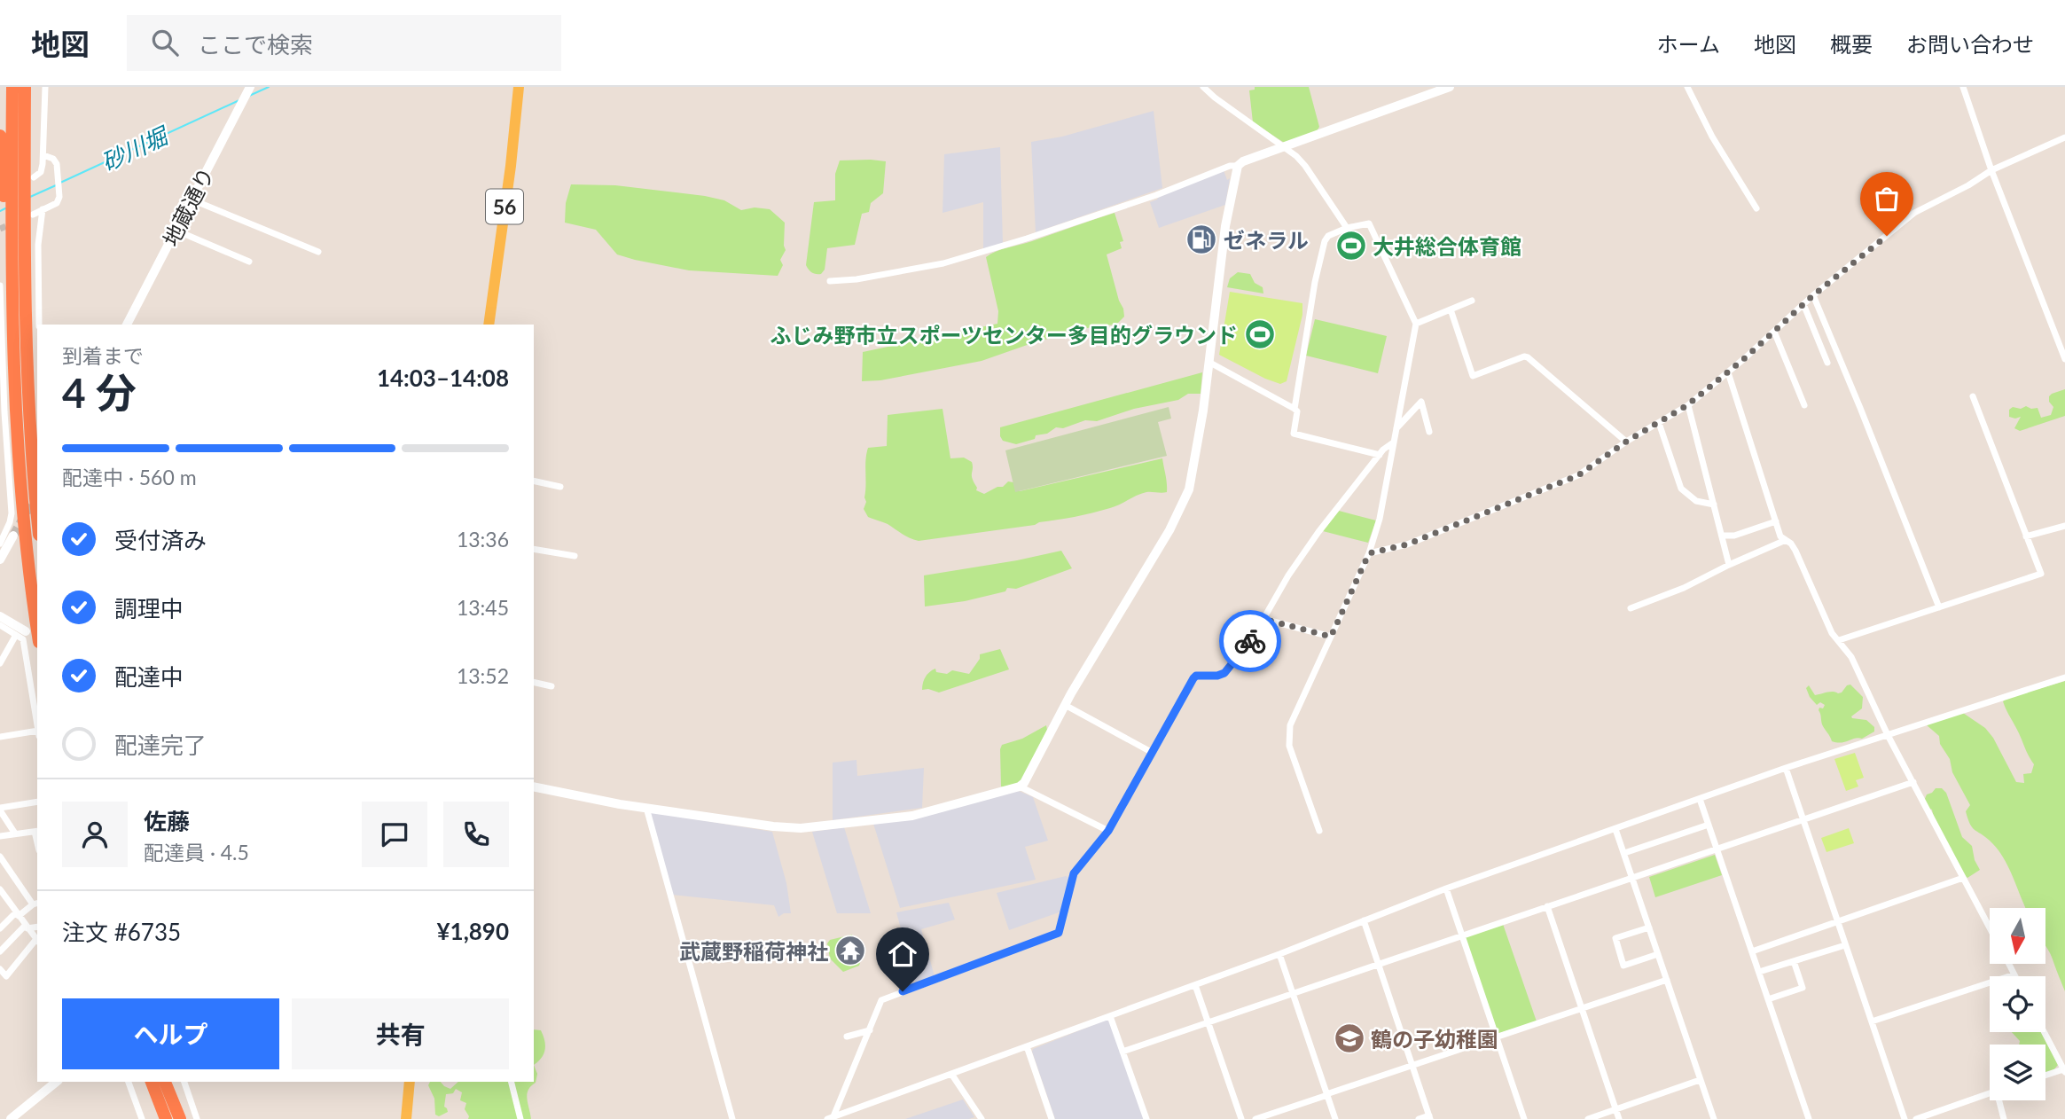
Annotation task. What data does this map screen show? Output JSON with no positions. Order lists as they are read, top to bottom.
{
  "streets": {
    "main road": ["56"],
    "street": ["地蔵通り"]
  },
  "water": ["砂川堀"],
  "places": {
    "fuel station": ["ゼネラル"],
    "sports": ["大井総合体育館", "ふじみ野市⽴スポーツセンター多⽬的グラウンド"],
    "temple": ["武蔵野稲荷神社"],
    "school or university": ["鶴の子幼稚園"]
  },
  "north": "bottom",
  "page": {
    "header": "地図",
    "search": "ここで検索",
    "nav": [
      "ホーム",
      "地図",
      "概要",
      "お問い合わせ"
    ],
    "heading": ["4 分", "到着まで", "14:03–14:08"],
    "panel": [
      "佐藤",
      "配達員 · 4.5",
      "注文 #6735",
      "¥1,890"
    ],
    "bar": "配達中 · 560 m",
    "list": [
      ["受付済み", "13:36"],
      ["調理中", "13:45"],
      ["配達中", "13:52"],
      "配達完了"
    ],
    "buttons": ["ヘルプ", "共有"]
  }
}
